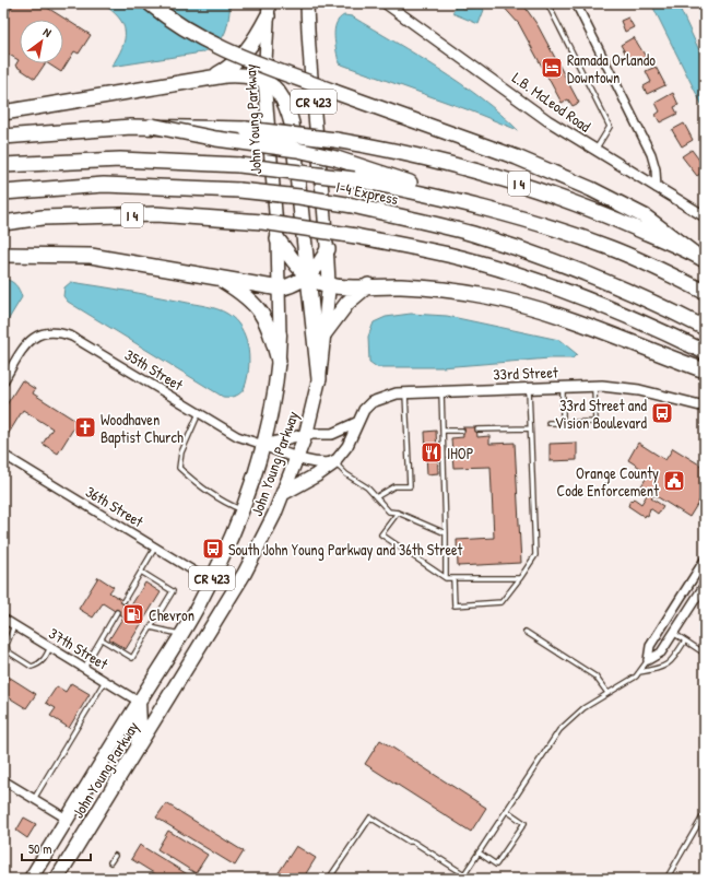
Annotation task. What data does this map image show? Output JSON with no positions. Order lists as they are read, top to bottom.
{
  "streets": {
    "highway": [
      "CR 423",
      "John Young Parkway",
      "I 4",
      "I-4 Express"
    ],
    "street": [
      "L.B. McLeod Road",
      "35th Street",
      "33rd Street",
      "36th Street",
      "37th Street"
    ]
  },
  "crossings": [
    ["John Young Parkway", "35th Street"],
    ["John Young Parkway", "36th Street"],
    ["John Young Parkway", "37th Street"]
  ],
  "places": {
    "hotel": ["Ramada Orlando Downtown"],
    "bus stop": ["33rd Street and Vision Boulevard", "South John Young Parkway and 36th Street"],
    "church": ["Woodhaven Baptist Church"],
    "restaurant": ["IHOP"],
    "public building": ["Orange County Code Enforcement"],
    "fuel station": ["Chevron"]
  },
  "scale_bar": "50 m",
  "north": "top right"
}
